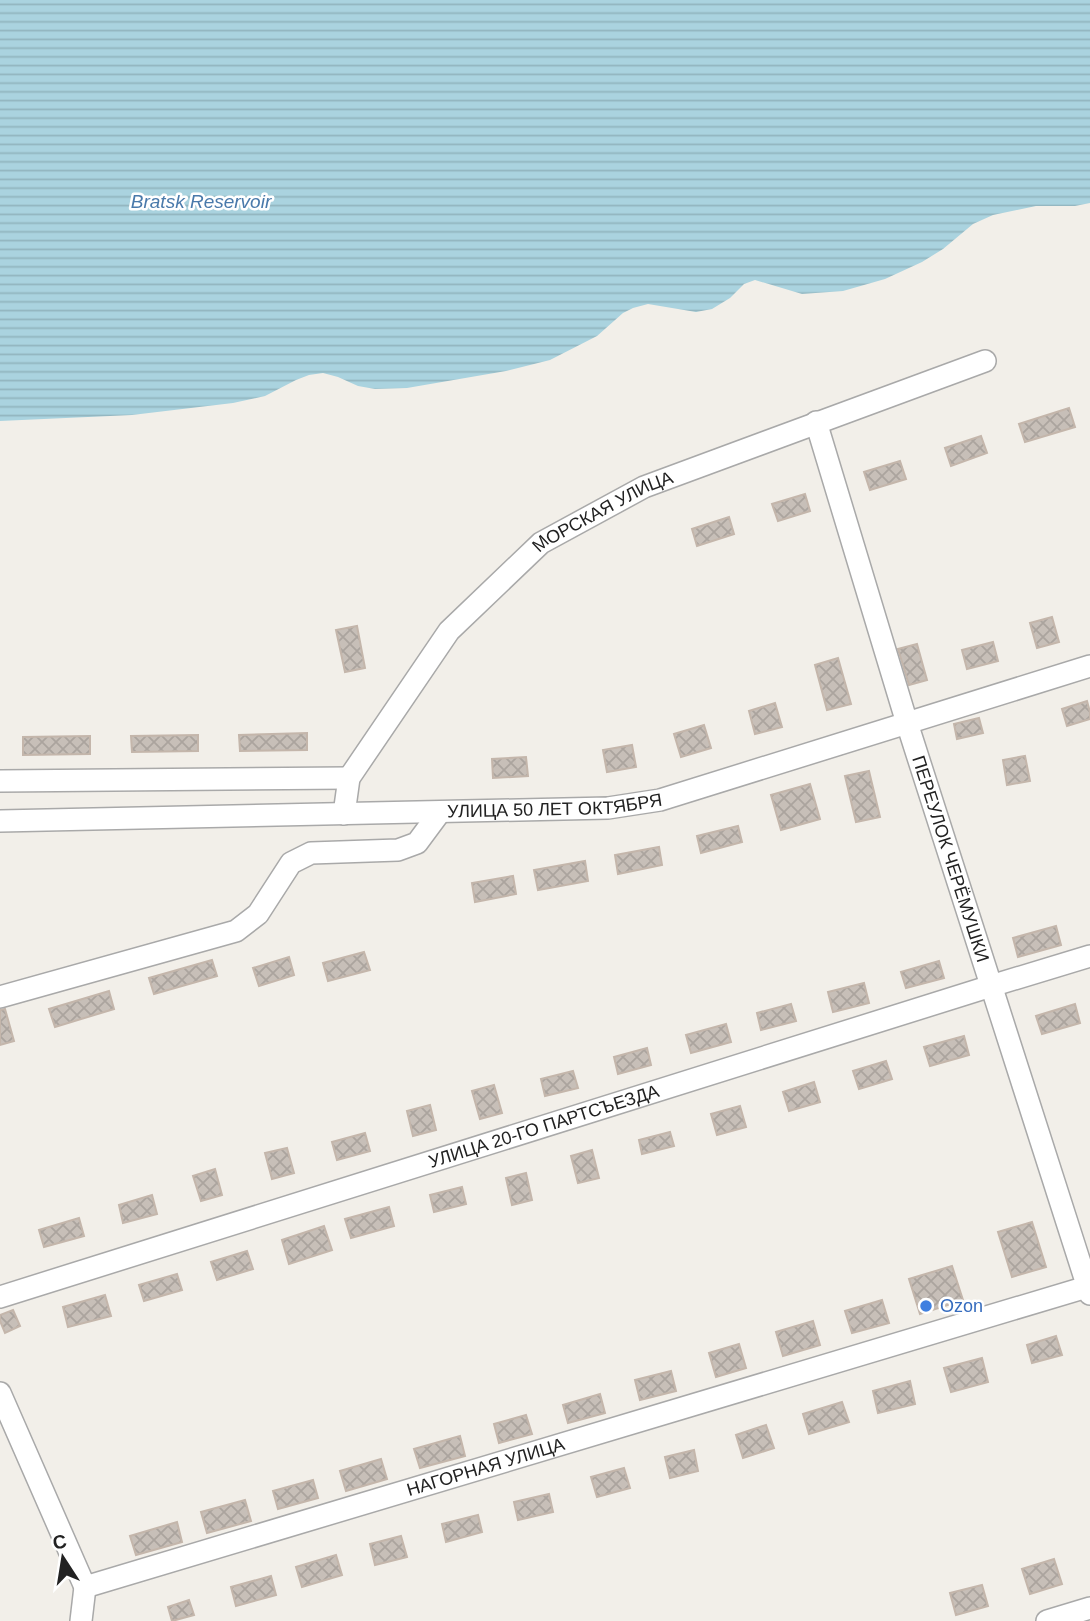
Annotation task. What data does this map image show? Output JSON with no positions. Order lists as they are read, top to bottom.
{
  "streets": {
    "street": [
      "МОРСКАЯ УЛИЦА",
      "УЛИЦА 50 ЛЕТ ОКТЯБРЯ",
      "ПЕРЕУЛОК ЧЕРЁМУШКИ",
      "УЛИЦА 20-ГО ПАРТСЪЕЗДА",
      "НАГОРНАЯ УЛИЦА"
    ]
  },
  "crossings": [
    ["МОРСКАЯ УЛИЦА", "УЛИЦА 50 ЛЕТ ОКТЯБРЯ"],
    ["МОРСКАЯ УЛИЦА", "ПЕРЕУЛОК ЧЕРЁМУШКИ"],
    ["УЛИЦА 50 ЛЕТ ОКТЯБРЯ", "ПЕРЕУЛОК ЧЕРЁМУШКИ"],
    ["ПЕРЕУЛОК ЧЕРЁМУШКИ", "УЛИЦА 20-ГО ПАРТСЪЕЗДА"],
    ["ПЕРЕУЛОК ЧЕРЁМУШКИ", "НАГОРНАЯ УЛИЦА"]
  ],
  "water": ["Bratsk Reservoir"],
  "places": ["Ozon"],
  "north": "top"
}
